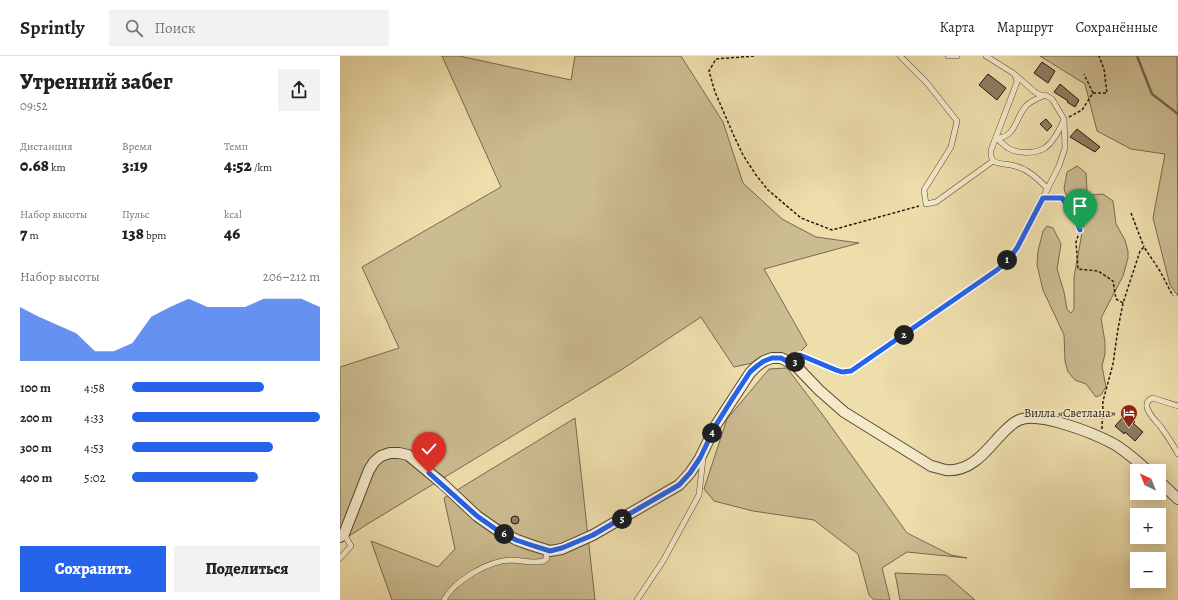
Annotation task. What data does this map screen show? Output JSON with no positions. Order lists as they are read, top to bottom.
{
  "places": {
    "hotel": ["Вилла «Светлана»"]
  },
  "north": "top left",
  "page": {
    "header": "Sprintly",
    "search": "Поиск",
    "nav": ["Карта", "Маршрут", "Сохранённые"],
    "heading": ["Утренний забег", "09:52"],
    "stats": [
      ["Дистанция", "0.68 km"],
      ["Время", "3:19"],
      ["Темп", "4:52 /km"],
      ["Набор высоты", "7 m"],
      ["Пульс", "138 bpm"],
      ["kcal", "46"]
    ],
    "pins": [
      "1",
      "2",
      "3",
      "4",
      "5",
      "6"
    ],
    "chart": ["Набор высоты", "206–212 m"],
    "list": [
      {
        "name": "100 m",
        "note": "4:58"
      },
      {
        "name": "200 m",
        "note": "4:33"
      },
      {
        "name": "300 m",
        "note": "4:53"
      },
      {
        "name": "400 m",
        "note": "5:02"
      }
    ],
    "map_buttons": ["+", "−"],
    "buttons": ["Сохранить", "Поделиться"]
  }
}
